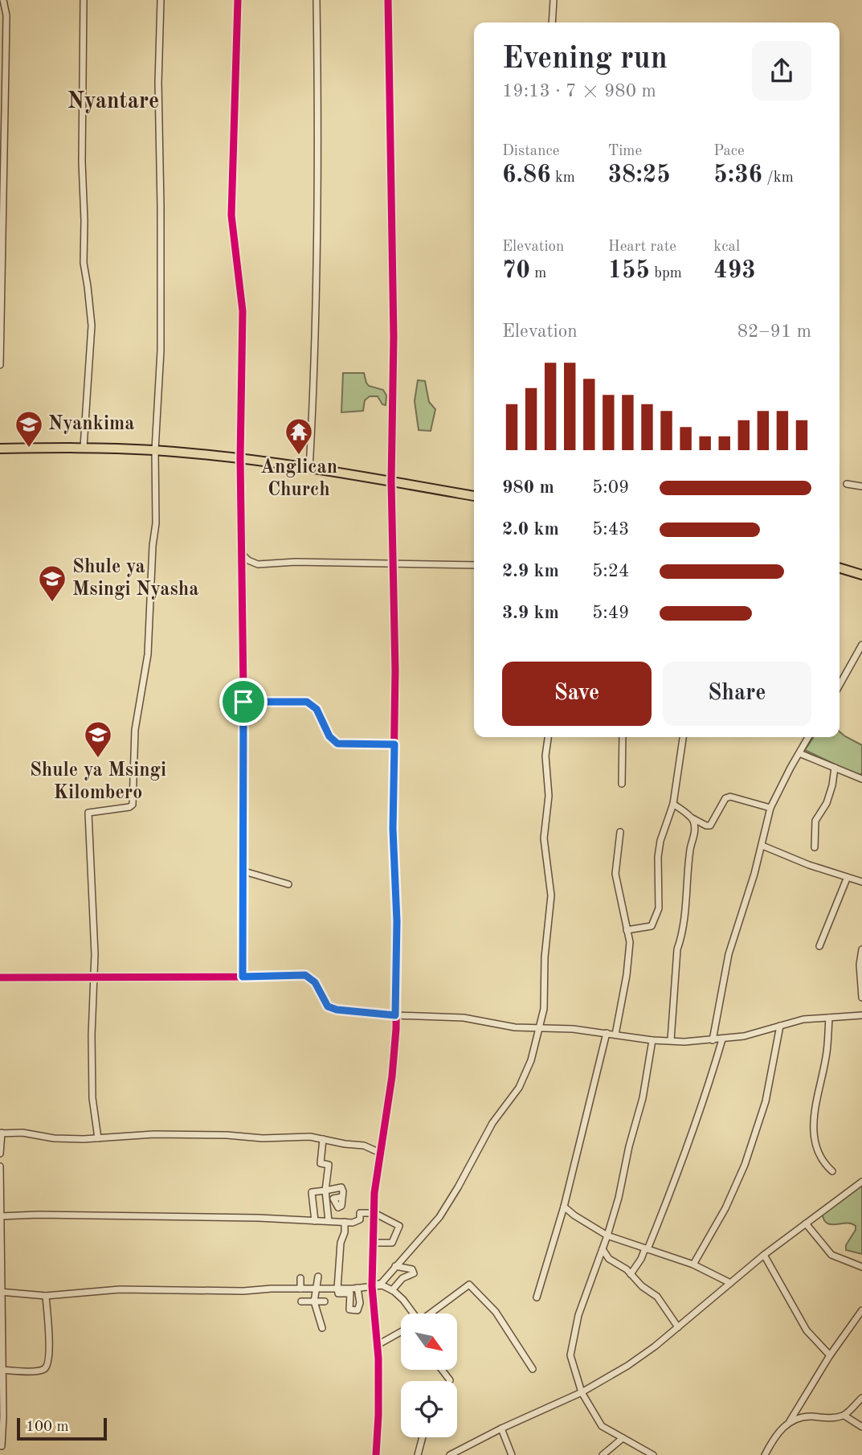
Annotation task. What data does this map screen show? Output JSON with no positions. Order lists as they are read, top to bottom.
{
  "districts": ["Nyantare"],
  "places": {
    "school or university": ["Nyankima", "Shule ya Msingi Nyasha", "Shule ya Msingi Kilombero"],
    "temple": ["Anglican Church"]
  },
  "scale_bar": "100 m",
  "north": "bottom right",
  "page": {
    "heading": ["Evening run", "19:13 · 7 × 980 m"],
    "stats": [
      ["Distance", "6.86 km"],
      ["Time", "38:25"],
      ["Pace", "5:36 /km"],
      ["Elevation", "70 m"],
      ["Heart rate", "155 bpm"],
      ["kcal", "493"]
    ],
    "chart": ["Elevation", "82–91 m"],
    "list": [
      {
        "name": "980 m",
        "note": "5:09"
      },
      {
        "name": "2.0 km",
        "note": "5:43"
      },
      {
        "name": "2.9 km",
        "note": "5:24"
      },
      {
        "name": "3.9 km",
        "note": "5:49"
      }
    ],
    "buttons": ["Save", "Share"],
    "scale": "100 m"
  }
}
